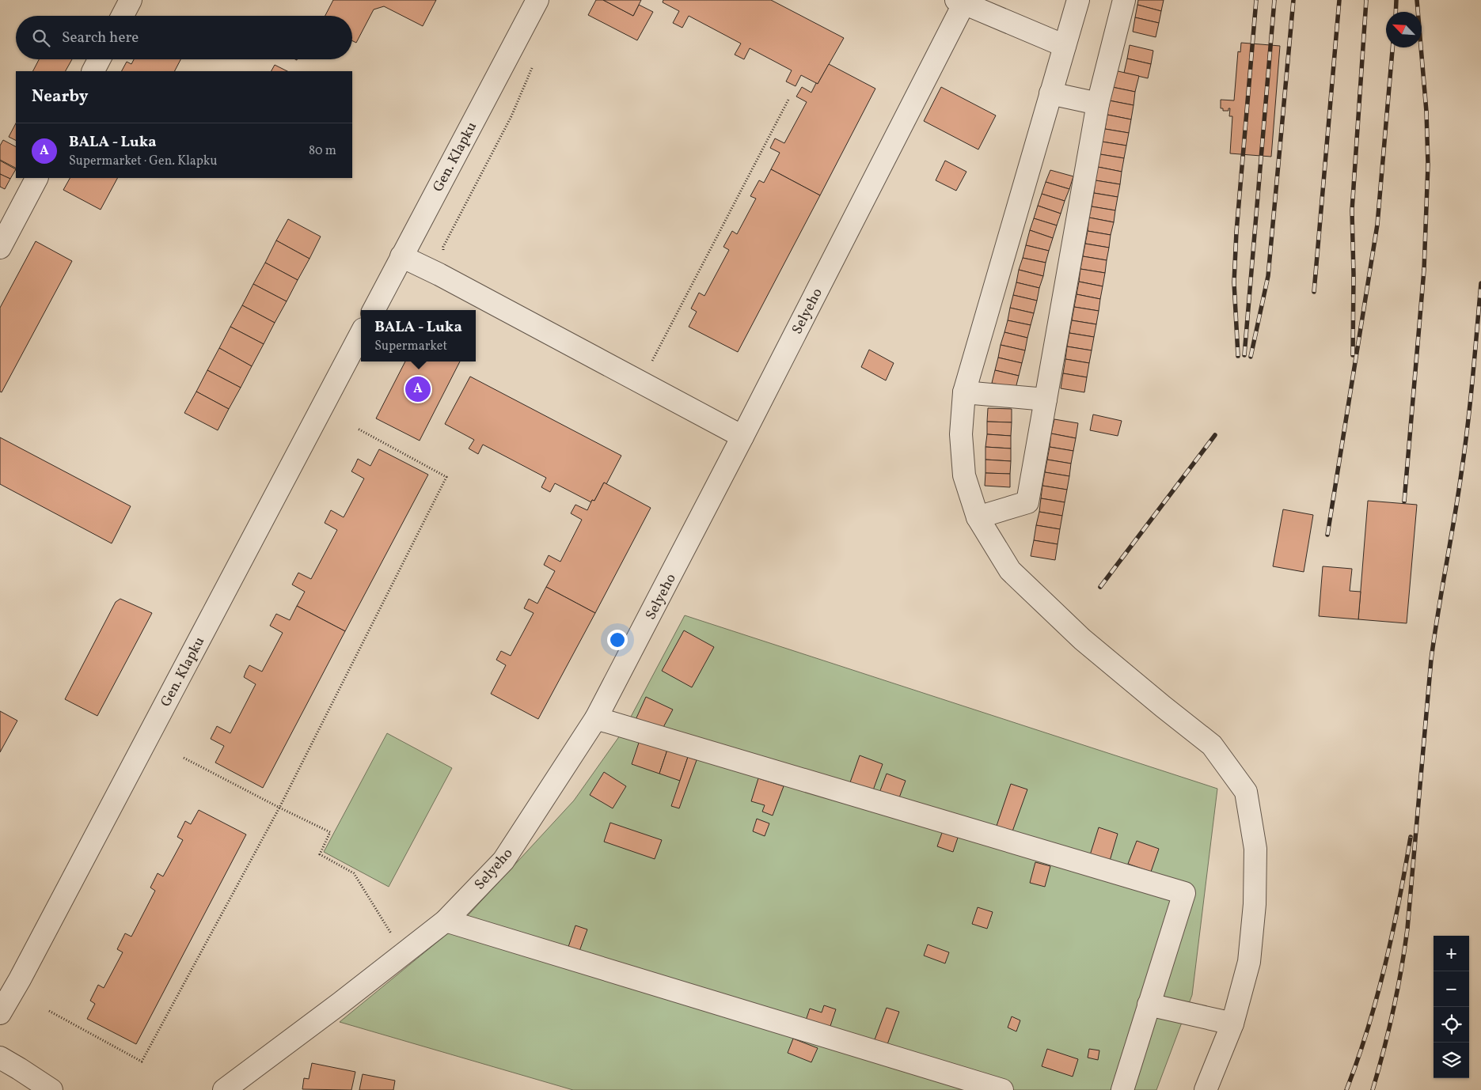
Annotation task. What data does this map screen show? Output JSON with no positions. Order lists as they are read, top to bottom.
{
  "streets": {
    "street": ["Gen. Klapku", "Selyeho"]
  },
  "north": "top left",
  "page": {
    "search": "Search here",
    "heading": "Nearby",
    "list": [
      {
        "mark": "A",
        "name": "BALA - Luka",
        "note": "Supermarket · Gen. Klapku",
        "value": "80 m"
      }
    ],
    "popup": ["BALA - Luka", "Supermarket"],
    "pins": "A",
    "map_buttons": ["+", "−"]
  }
}
